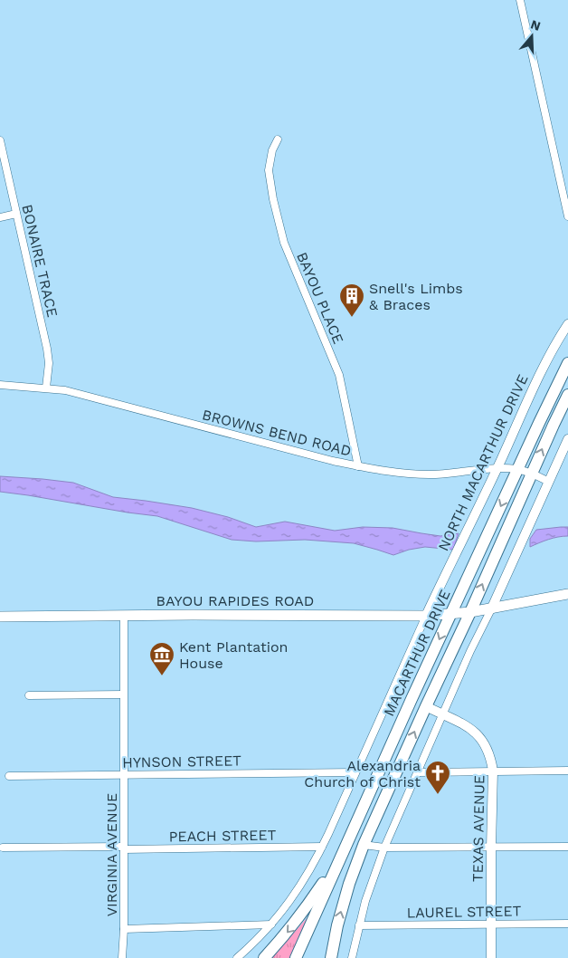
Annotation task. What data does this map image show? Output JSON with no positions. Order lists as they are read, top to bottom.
{
  "streets": {
    "highway": ["MACARTHUR DRIVE"],
    "main road": ["BAYOU RAPIDES ROAD"],
    "street": [
      "BONAIRE TRACE",
      "BAYOU PLACE",
      "BROWNS BEND ROAD",
      "NORTH MACARTHUR DRIVE",
      "HYNSON STREET",
      "TEXAS AVENUE",
      "PEACH STREET",
      "VIRGINIA AVENUE",
      "LAUREL STREET"
    ]
  },
  "crossings": [
    ["BONAIRE TRACE", "BROWNS BEND ROAD"],
    ["BAYOU PLACE", "BROWNS BEND ROAD"],
    ["BROWNS BEND ROAD", "NORTH MACARTHUR DRIVE"],
    ["BROWNS BEND ROAD", "MACARTHUR DRIVE"],
    ["NORTH MACARTHUR DRIVE", "BAYOU RAPIDES ROAD"],
    ["NORTH MACARTHUR DRIVE", "MACARTHUR DRIVE"],
    ["BAYOU RAPIDES ROAD", "MACARTHUR DRIVE"],
    ["BAYOU RAPIDES ROAD", "VIRGINIA AVENUE"],
    ["MACARTHUR DRIVE", "HYNSON STREET"],
    ["MACARTHUR DRIVE", "PEACH STREET"],
    ["HYNSON STREET", "VIRGINIA AVENUE"],
    ["TEXAS AVENUE", "LAUREL STREET"],
    ["PEACH STREET", "VIRGINIA AVENUE"]
  ],
  "places": {
    "building": ["Snell's Limbs & Braces"],
    "museum": ["Kent Plantation House"],
    "church": ["Alexandria Church of Christ"]
  },
  "north": "top"
}
